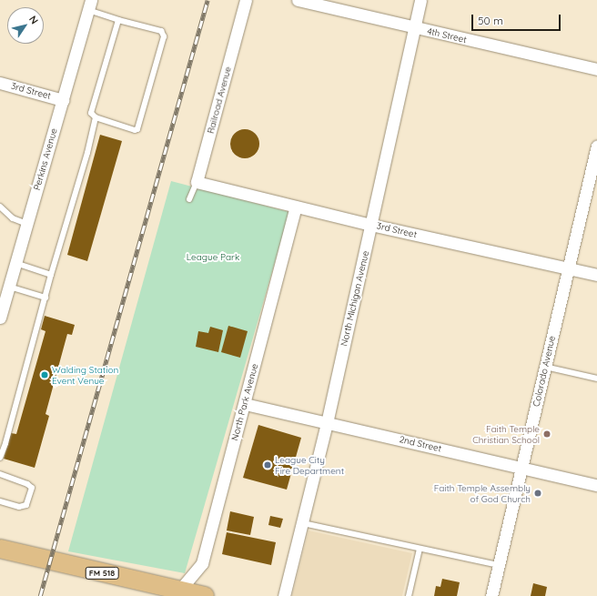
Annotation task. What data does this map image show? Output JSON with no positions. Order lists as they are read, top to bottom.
{
  "streets": {
    "main road": ["FM 518"],
    "street": [
      "4th Street",
      "3rd Street",
      "Railroad Avenue",
      "Perkins Avenue",
      "North Michigan Avenue",
      "Colorado Avenue",
      "North Park Avenue",
      "2nd Street"
    ]
  },
  "crossings": [
    ["4th Street", "North Michigan Avenue"],
    ["3rd Street", "Railroad Avenue"],
    ["3rd Street", "Perkins Avenue"],
    ["3rd Street", "North Michigan Avenue"],
    ["3rd Street", "Colorado Avenue"],
    ["3rd Street", "North Park Avenue"],
    ["North Michigan Avenue", "2nd Street"],
    ["Colorado Avenue", "2nd Street"],
    ["North Park Avenue", "2nd Street"],
    ["North Park Avenue", "FM 518"]
  ],
  "parks": ["League Park"],
  "places": [
    "Walding Station Event Venue",
    "Faith Temple Christian School",
    "League City Fire Department",
    "Faith Temple Assembly of God Church"
  ],
  "scale_bar": "50 m",
  "north": "top right"
}
